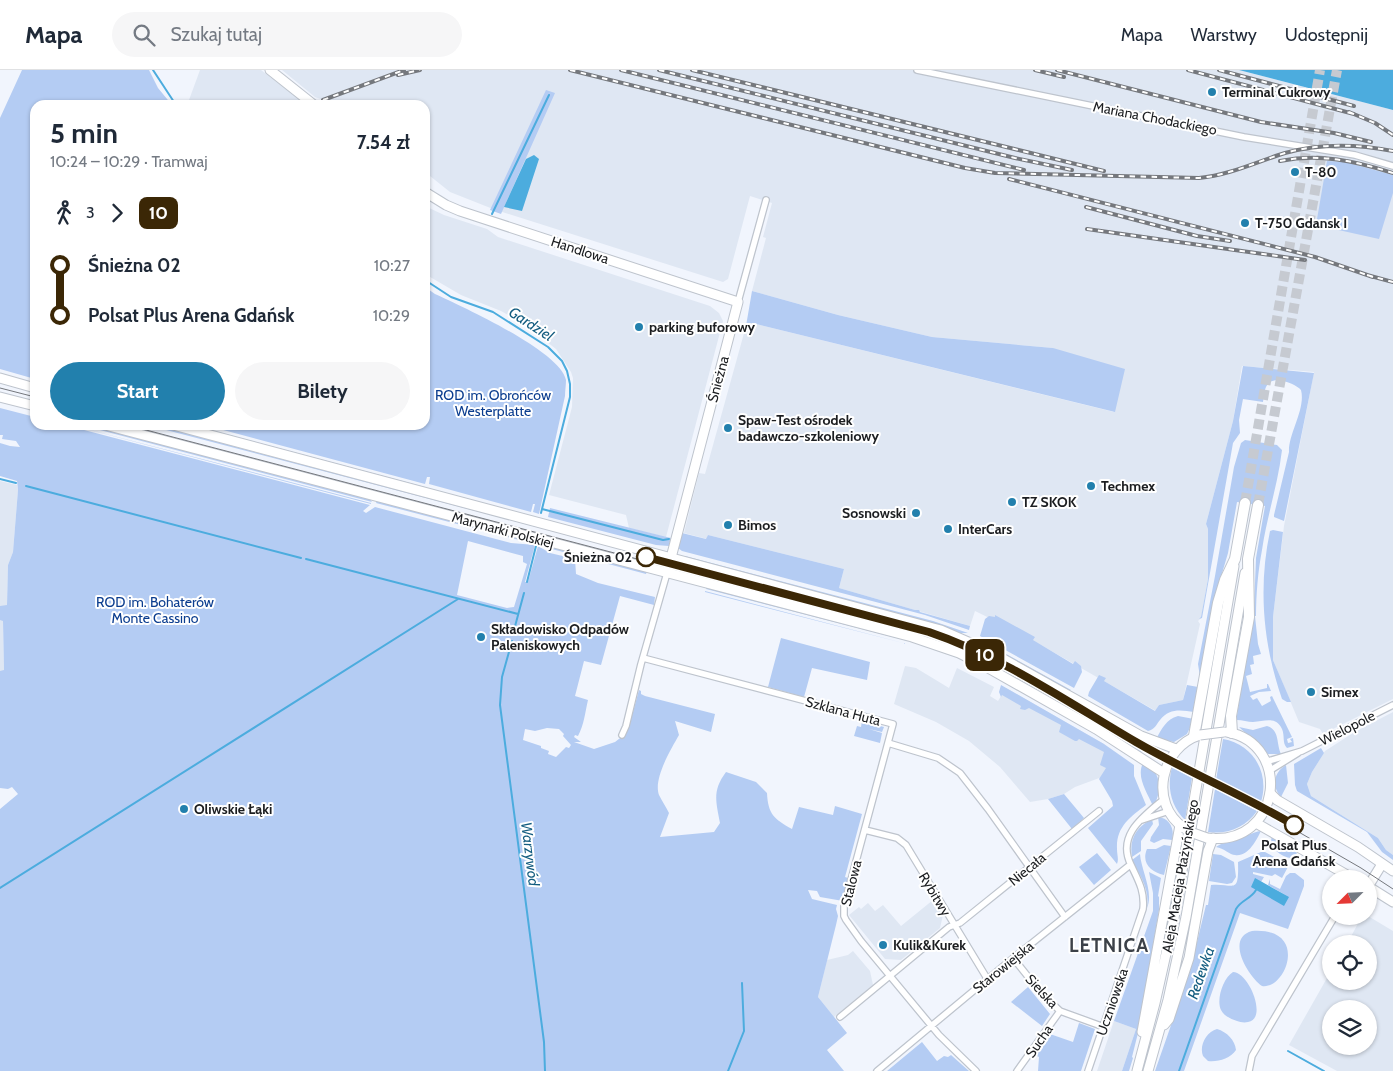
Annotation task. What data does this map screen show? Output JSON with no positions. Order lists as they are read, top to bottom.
{
  "streets": {
    "highway": ["Aleja Macieja Płażyńskiego"],
    "main road": ["Handlowa", "Śnieżna", "Marynarki Polskiej"],
    "street": [
      "Mariana Chodackiego",
      "Szklana Huta",
      "Wielopole",
      "Niecała",
      "Stalowa",
      "Rybitwy",
      "Starowiejska",
      "Sielska",
      "Uczniowska",
      "Sucha"
    ]
  },
  "crossings": [
    ["Handlowa", "Śnieżna"],
    ["Śnieżna", "Marynarki Polskiej"],
    ["Marynarki Polskiej", "Wielopole"],
    ["Marynarki Polskiej", "Uczniowska"],
    ["Szklana Huta", "Niecała"],
    ["Szklana Huta", "Stalowa"],
    ["Szklana Huta", "Starowiejska"],
    ["Wielopole", "Uczniowska"],
    ["Niecała", "Stalowa"],
    ["Niecała", "Rybitwy"],
    ["Stalowa", "Rybitwy"],
    ["Stalowa", "Starowiejska"],
    ["Rybitwy", "Starowiejska"],
    ["Starowiejska", "Sielska"],
    ["Starowiejska", "Uczniowska"],
    ["Sielska", "Uczniowska"],
    ["Sielska", "Sucha"]
  ],
  "districts": ["LETNICA"],
  "water": ["Gardziel", "Warzywód", "Redewka"],
  "parks": ["ROD im. Obrońców Westerplatte", "ROD im. Bohaterów Monte Cassino"],
  "places": [
    "Terminal Cukrowy",
    "T-80",
    "T-750 Gdansk I",
    "parking buforowy",
    "Spaw-Test ośrodek badawczo-szkoleniowy",
    "Techmex",
    "TZ SKOK",
    "Sosnowski",
    "Bimos",
    "InterCars",
    "Śnieżna 02",
    "Składowisko Odpadów Paleniskowych",
    "Simex",
    "Oliwskie Łąki",
    "Polsat Plus Arena Gdańsk",
    "Kulik&Kurek"
  ],
  "lines": ["tram line 10"],
  "north": "bottom left",
  "page": {
    "header": "Mapa",
    "search": "Szukaj tutaj",
    "nav": ["Mapa", "Warstwy", "Udostępnij"],
    "on_map": "10",
    "heading": ["5 min", "10:24 – 10:29 · Tramwaj", "7.54 zł"],
    "legs": ["3", "10"],
    "list": [
      {
        "name": "Śnieżna 02",
        "value": "10:27"
      },
      {
        "name": "Polsat Plus Arena Gdańsk",
        "value": "10:29"
      }
    ],
    "buttons": ["Start", "Bilety"]
  }
}
